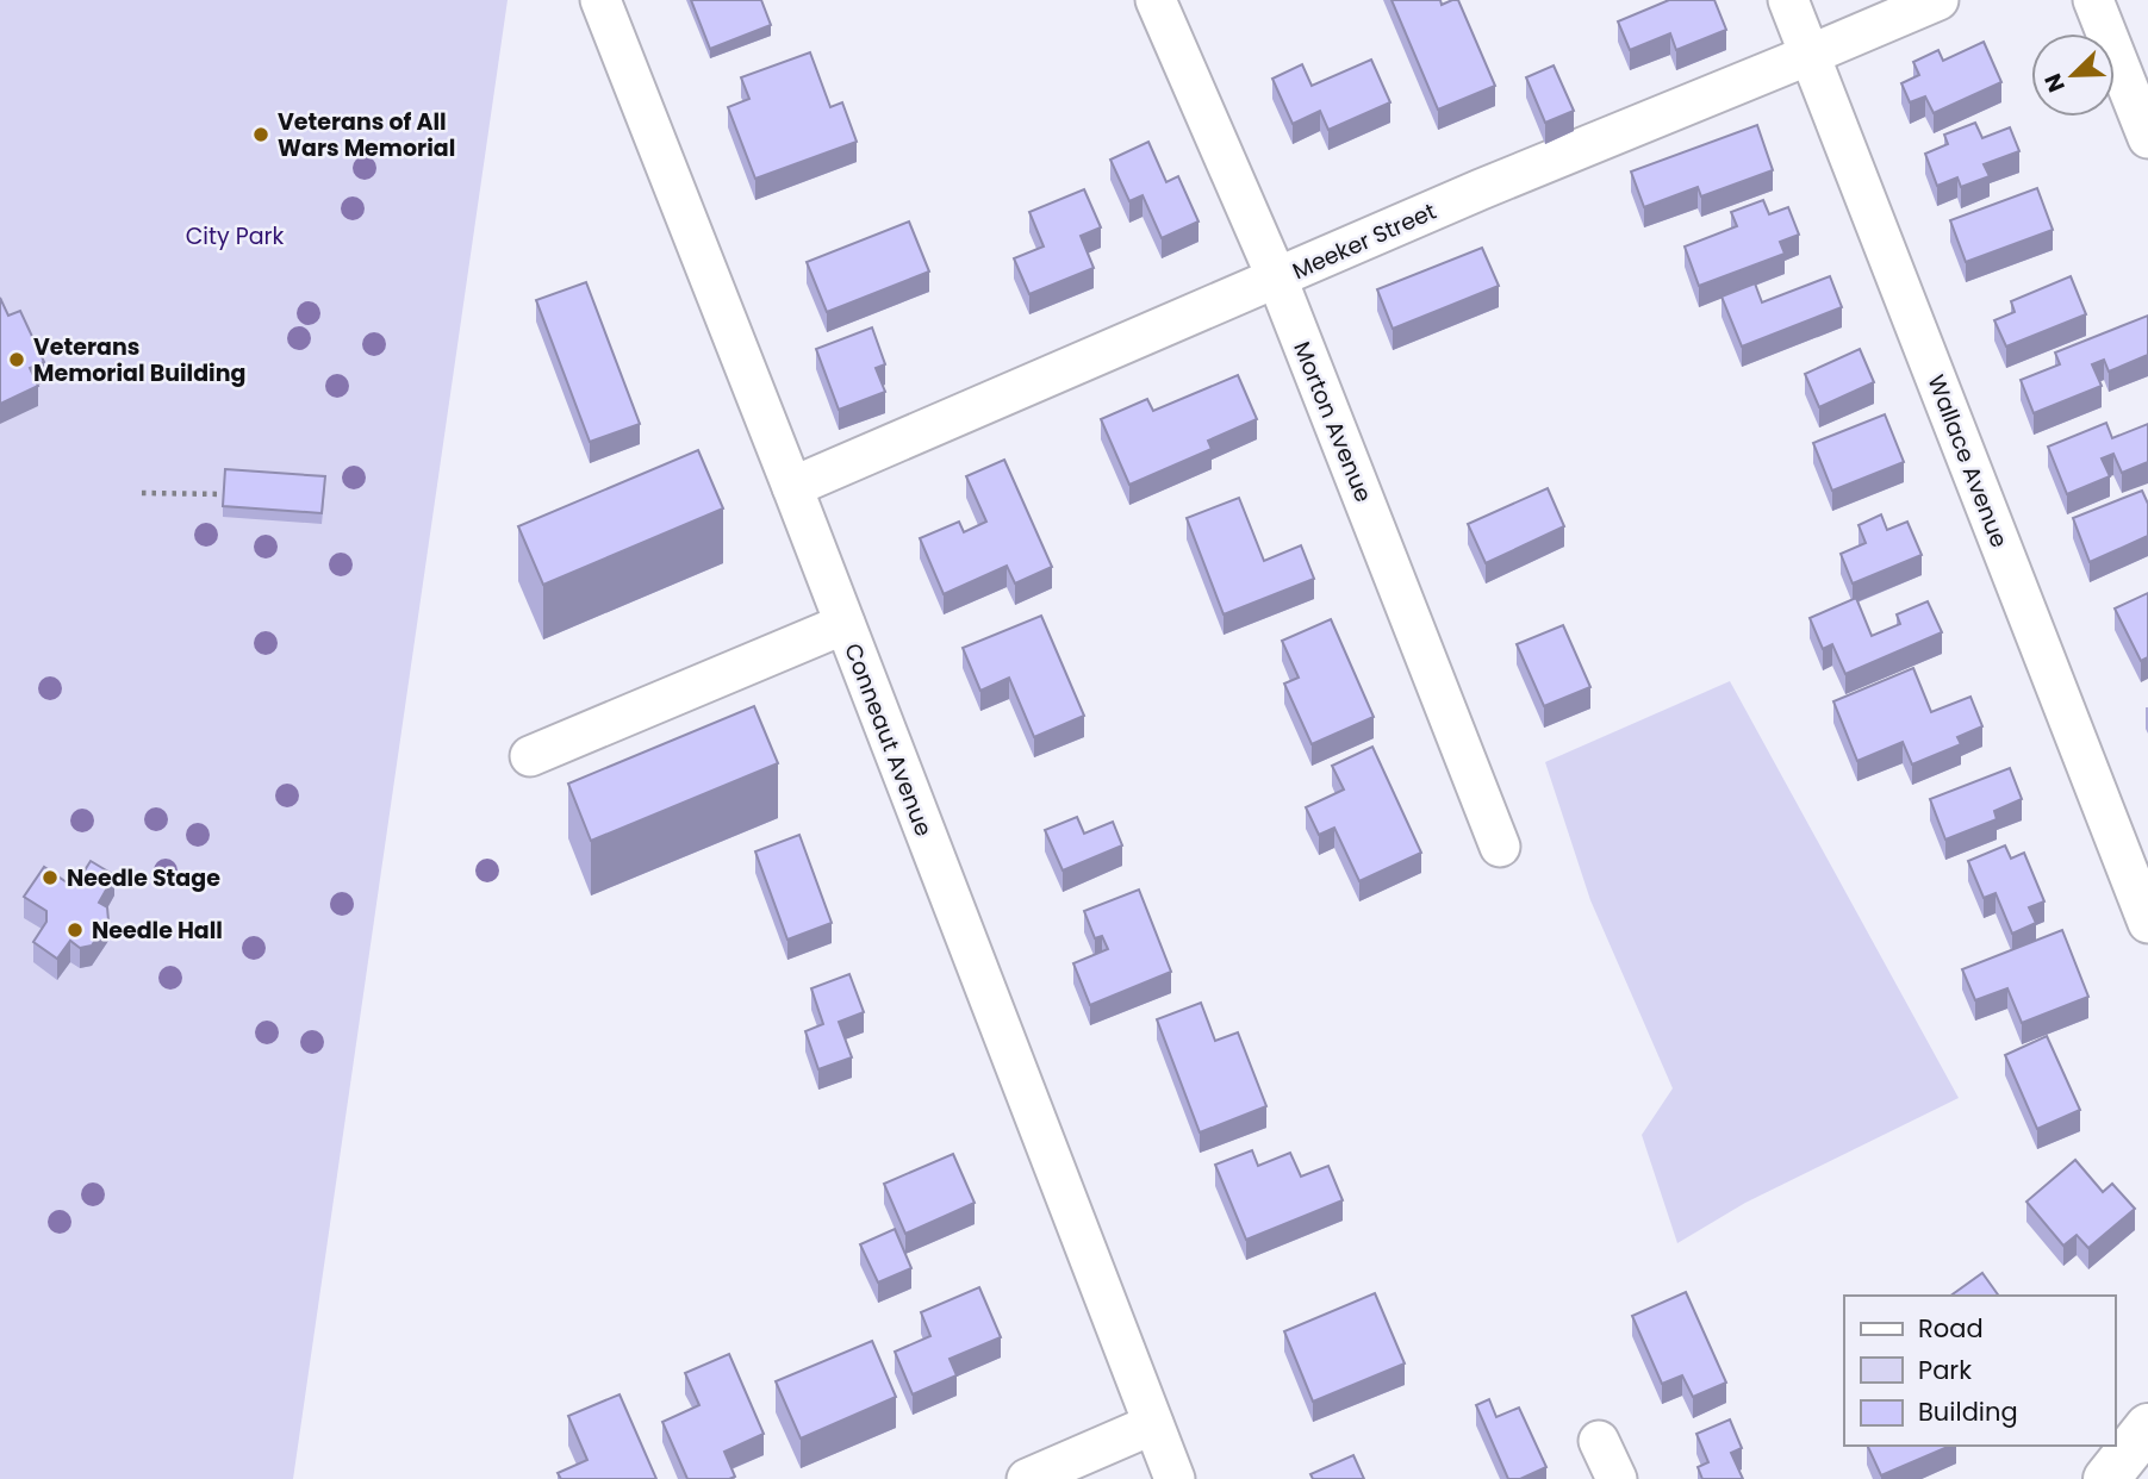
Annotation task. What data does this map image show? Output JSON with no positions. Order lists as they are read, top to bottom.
{
  "streets": {
    "street": [
      "Meeker Street",
      "Morton Avenue",
      "Wallace Avenue",
      "Conneaut Avenue"
    ]
  },
  "crossings": [
    ["Meeker Street", "Morton Avenue"],
    ["Meeker Street", "Wallace Avenue"],
    ["Meeker Street", "Conneaut Avenue"]
  ],
  "parks": ["City Park"],
  "places": [
    "Veterans of All Wars Memorial",
    "Veterans Memorial Building",
    "Needle Stage",
    "Needle Hall"
  ],
  "legend": ["Road", "Park", "Building"],
  "north": "bottom left"
}
